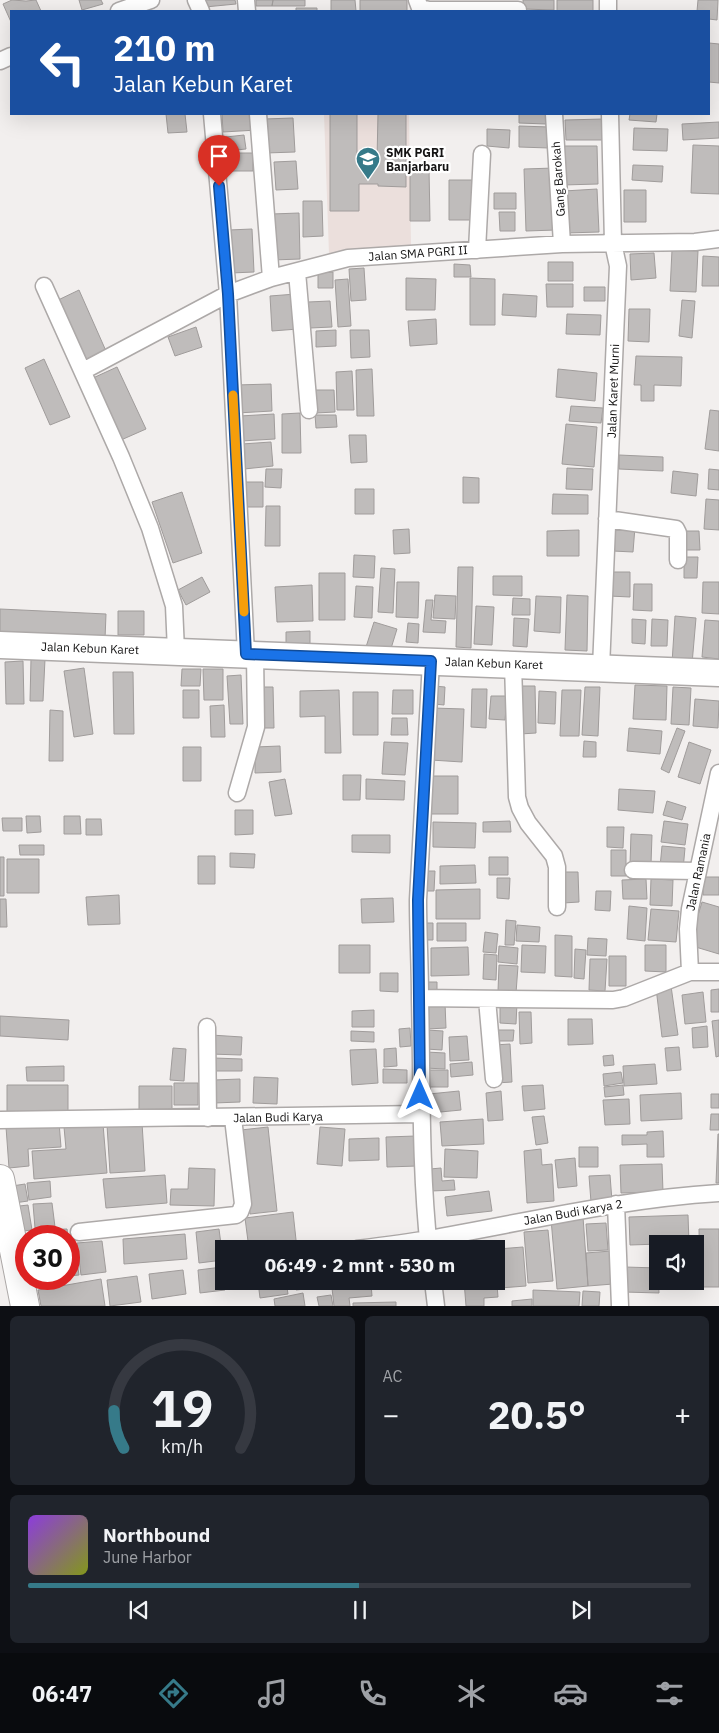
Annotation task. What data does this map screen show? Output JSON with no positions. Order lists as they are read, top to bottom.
{
  "streets": {
    "main road": ["Jalan Kebun Karet"],
    "street": [
      "Gang Barokah",
      "Jalan SMA PGRI II",
      "Jalan Karet Murni",
      "Jalan Ramania",
      "Jalan Budi Karya",
      "Jalan Budi Karya 2"
    ]
  },
  "crossings": [
    ["Gang Barokah", "Jalan SMA PGRI II"],
    ["Jalan SMA PGRI II", "Jalan Karet Murni"],
    ["Jalan Karet Murni", "Jalan Kebun Karet"]
  ],
  "places": {
    "school or university": ["SMK PGRI Banjarbaru"]
  },
  "page": {
    "turn": ["210 m", "Jalan Kebun Karet"],
    "limit": "30",
    "trip": "06:49 · 2 mnt · 530 m",
    "tile": "AC",
    "heat": ["−", "20.5°", "+"],
    "song": ["Northbound", "June Harbor"],
    "tabs": "06:47",
    "gauge": ["19", "km/h"]
  }
}
